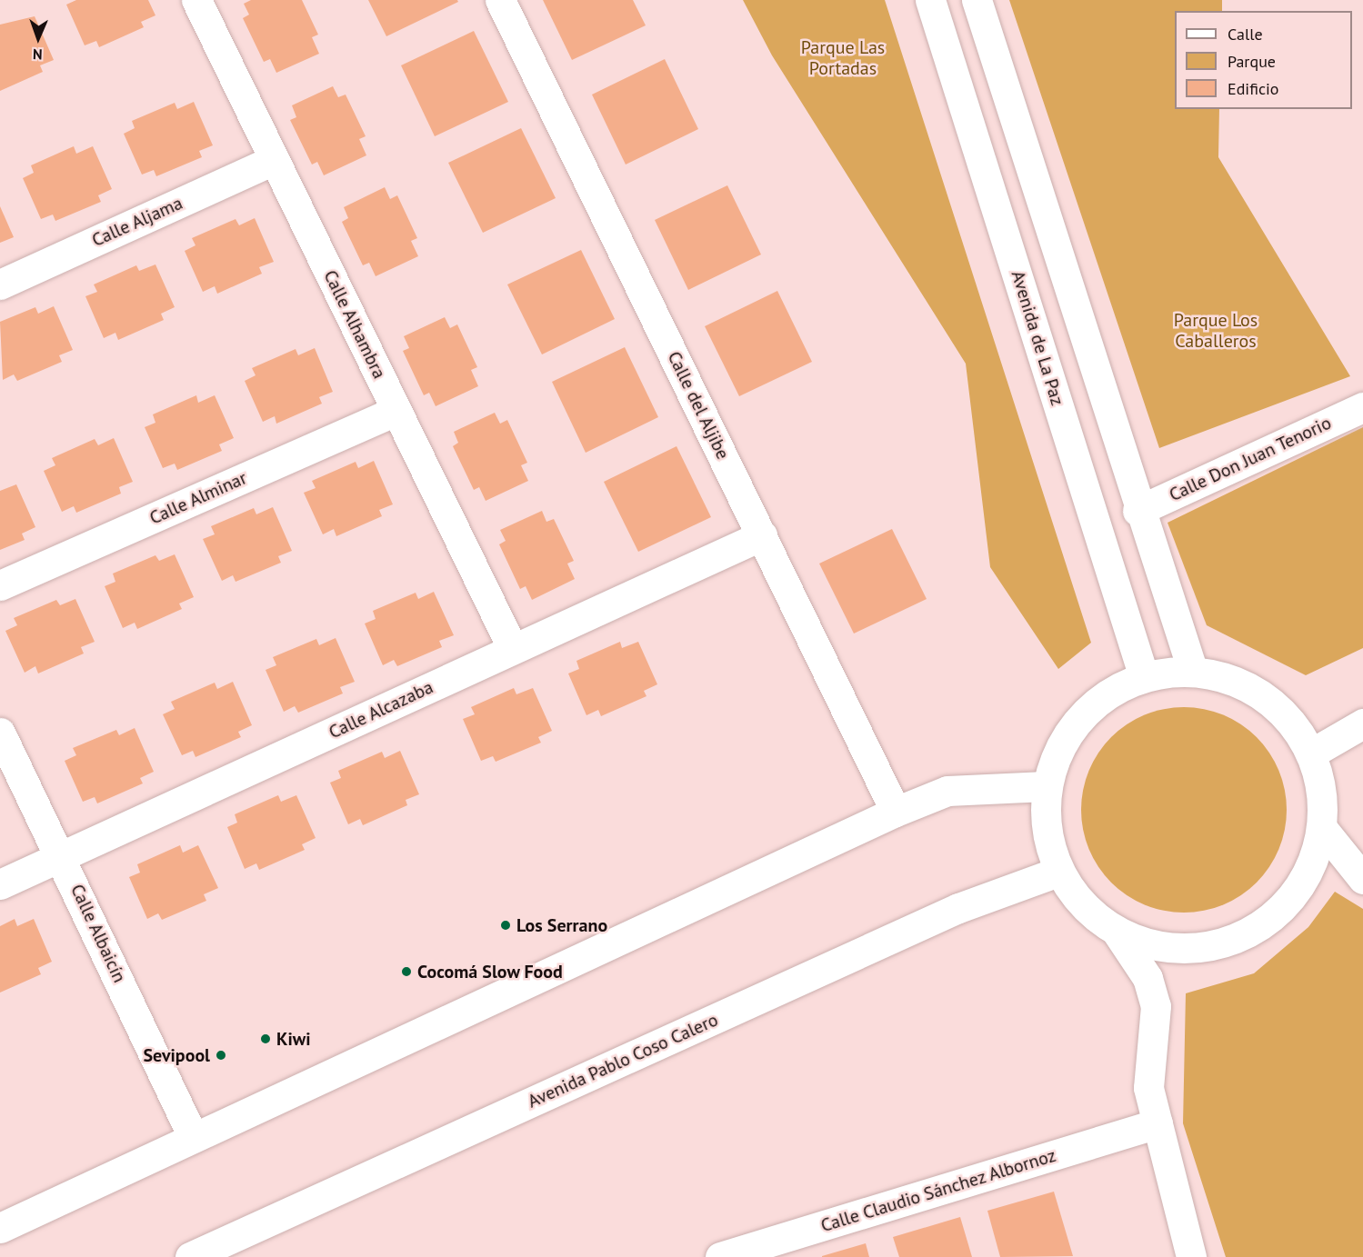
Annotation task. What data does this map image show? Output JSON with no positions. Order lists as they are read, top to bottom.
{
  "streets": {
    "street": [
      "Calle Aljama",
      "Calle Alhambra",
      "Avenida de La Paz",
      "Calle del Aljibe",
      "Calle Don Juan Tenorio",
      "Calle Alminar",
      "Calle Alcazaba",
      "Calle Albaicín",
      "Avenida Pablo Coso Calero",
      "Calle Claudio Sánchez Albornoz"
    ]
  },
  "crossings": [
    ["Calle Aljama", "Calle Alhambra"],
    ["Calle Alhambra", "Calle Alminar"],
    ["Calle Alhambra", "Calle Alcazaba"],
    ["Calle del Aljibe", "Calle Alcazaba"],
    ["Calle Alcazaba", "Calle Albaicín"]
  ],
  "parks": ["Parque Las Portadas", "Parque Los Caballeros"],
  "places": [
    "Los Serrano",
    "Cocomá Slow Food",
    "Kiwi",
    "Sevipool"
  ],
  "legend": ["Calle", "Parque", "Edificio"],
  "north": "bottom"
}
